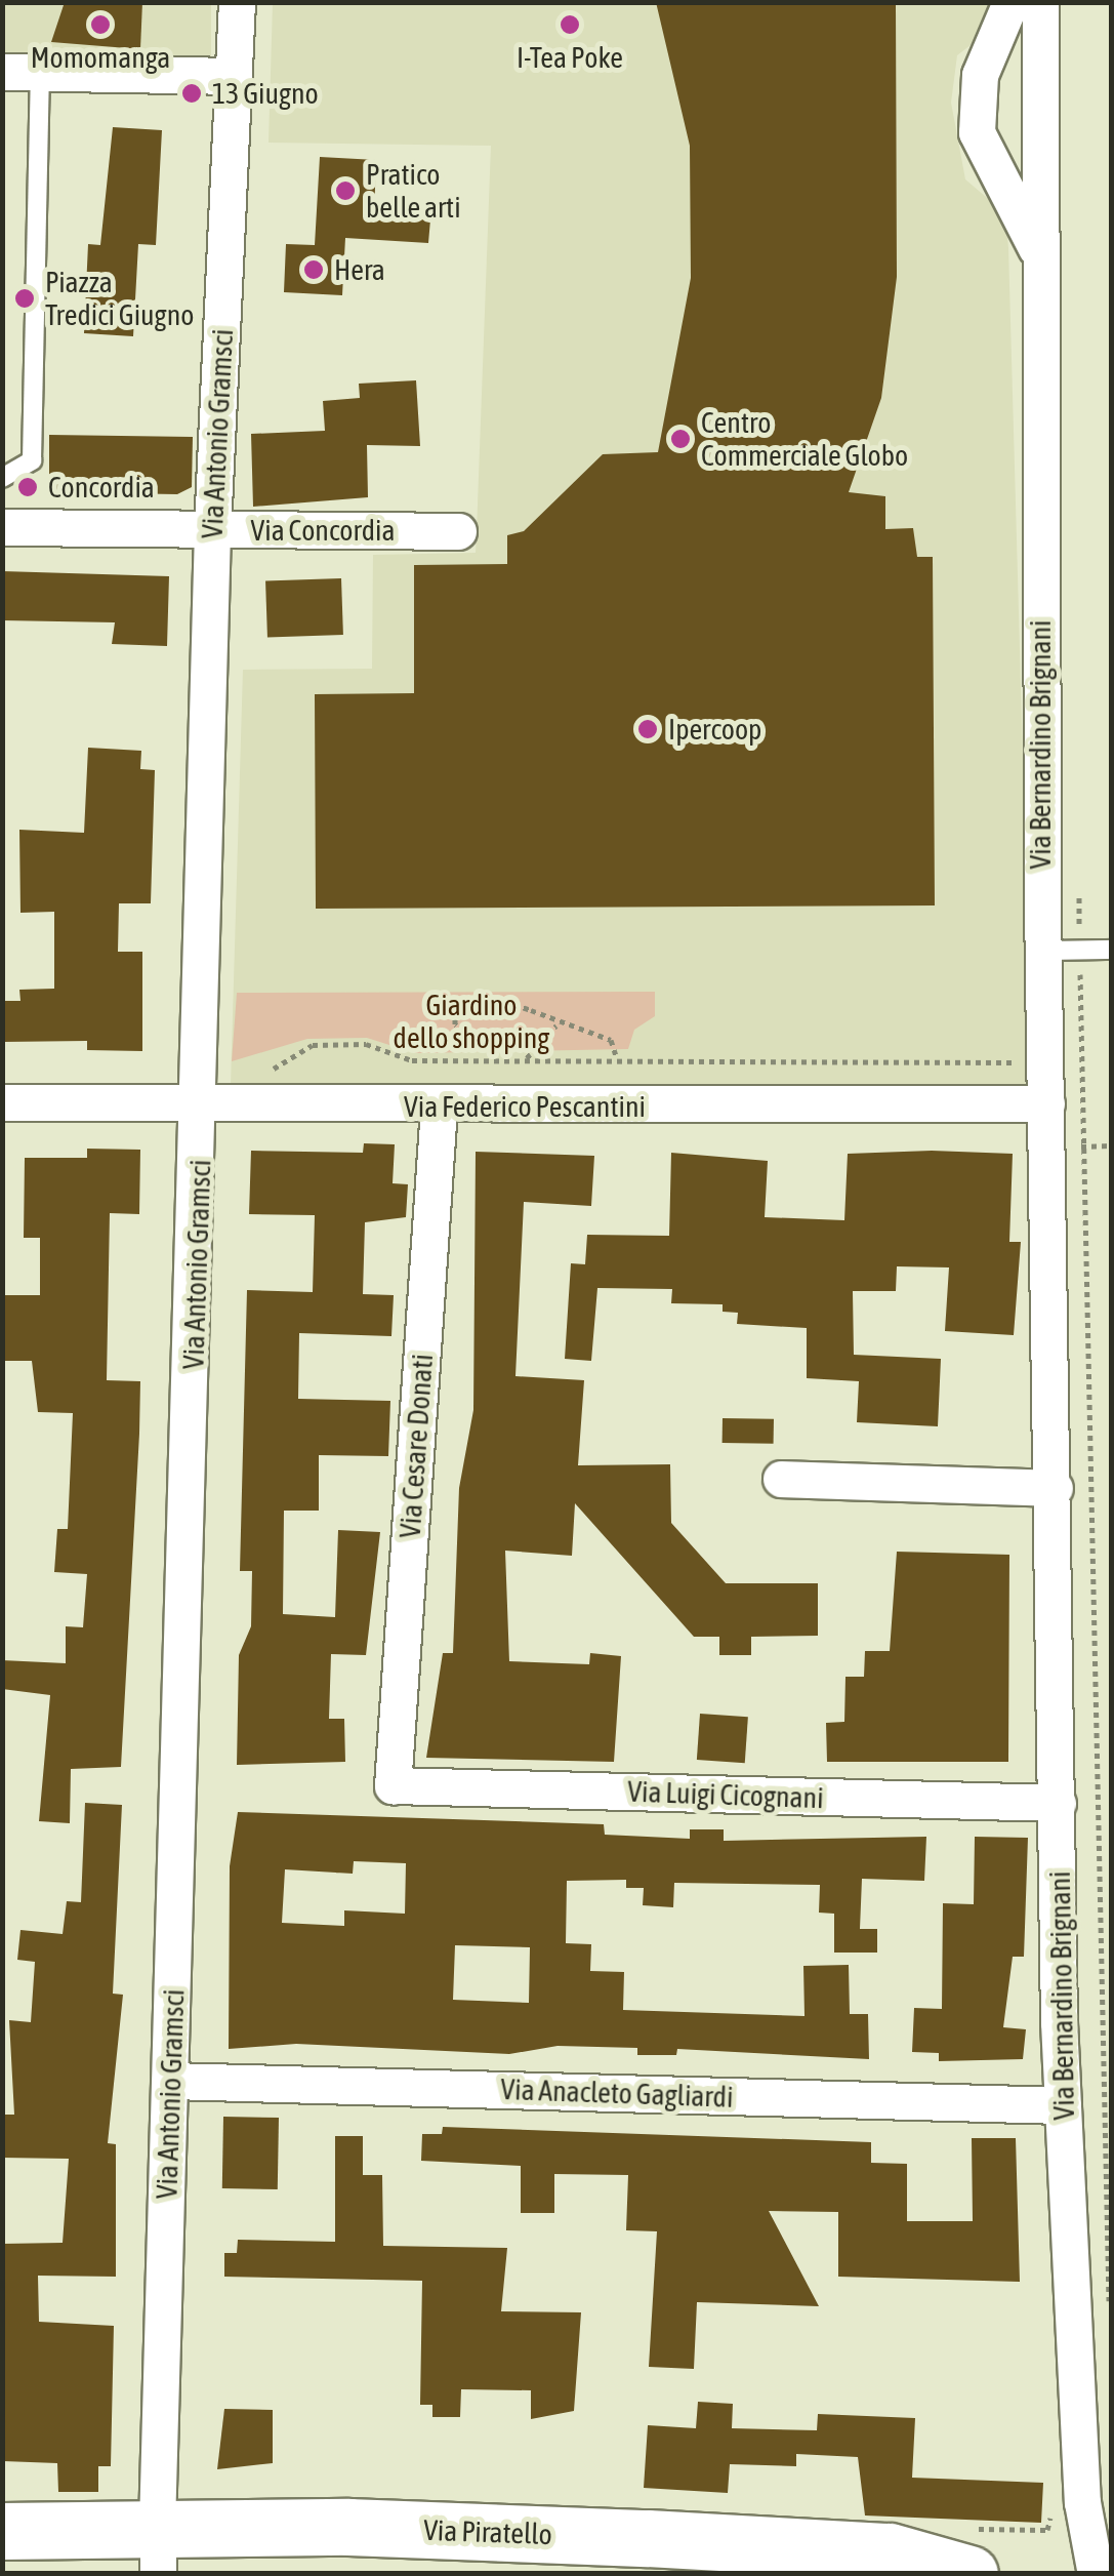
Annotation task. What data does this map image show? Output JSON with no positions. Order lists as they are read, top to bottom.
{
  "streets": {
    "main road": ["Via Piratello"],
    "street": [
      "Via Antonio Gramsci",
      "Via Concordia",
      "Via Bernardino Brignani",
      "Via Federico Pescantini",
      "Via Cesare Donati",
      "Via Luigi Cicognani",
      "Via Anacleto Gagliardi"
    ]
  },
  "crossings": [
    ["Via Antonio Gramsci", "Via Concordia"],
    ["Via Antonio Gramsci", "Via Federico Pescantini"],
    ["Via Antonio Gramsci", "Via Anacleto Gagliardi"],
    ["Via Antonio Gramsci", "Via Piratello"],
    ["Via Bernardino Brignani", "Via Federico Pescantini"],
    ["Via Bernardino Brignani", "Via Luigi Cicognani"],
    ["Via Bernardino Brignani", "Via Anacleto Gagliardi"],
    ["Via Federico Pescantini", "Via Cesare Donati"],
    ["Via Cesare Donati", "Via Luigi Cicognani"]
  ],
  "parks": ["Giardino dello shopping"],
  "places": [
    "Momomanga",
    "I-Tea Poke",
    "13 Giugno",
    "Pratico belle arti",
    "Hera",
    "Piazza Tredici Giugno",
    "Centro Commerciale Globo",
    "Concordia",
    "Ipercoop"
  ]
}
